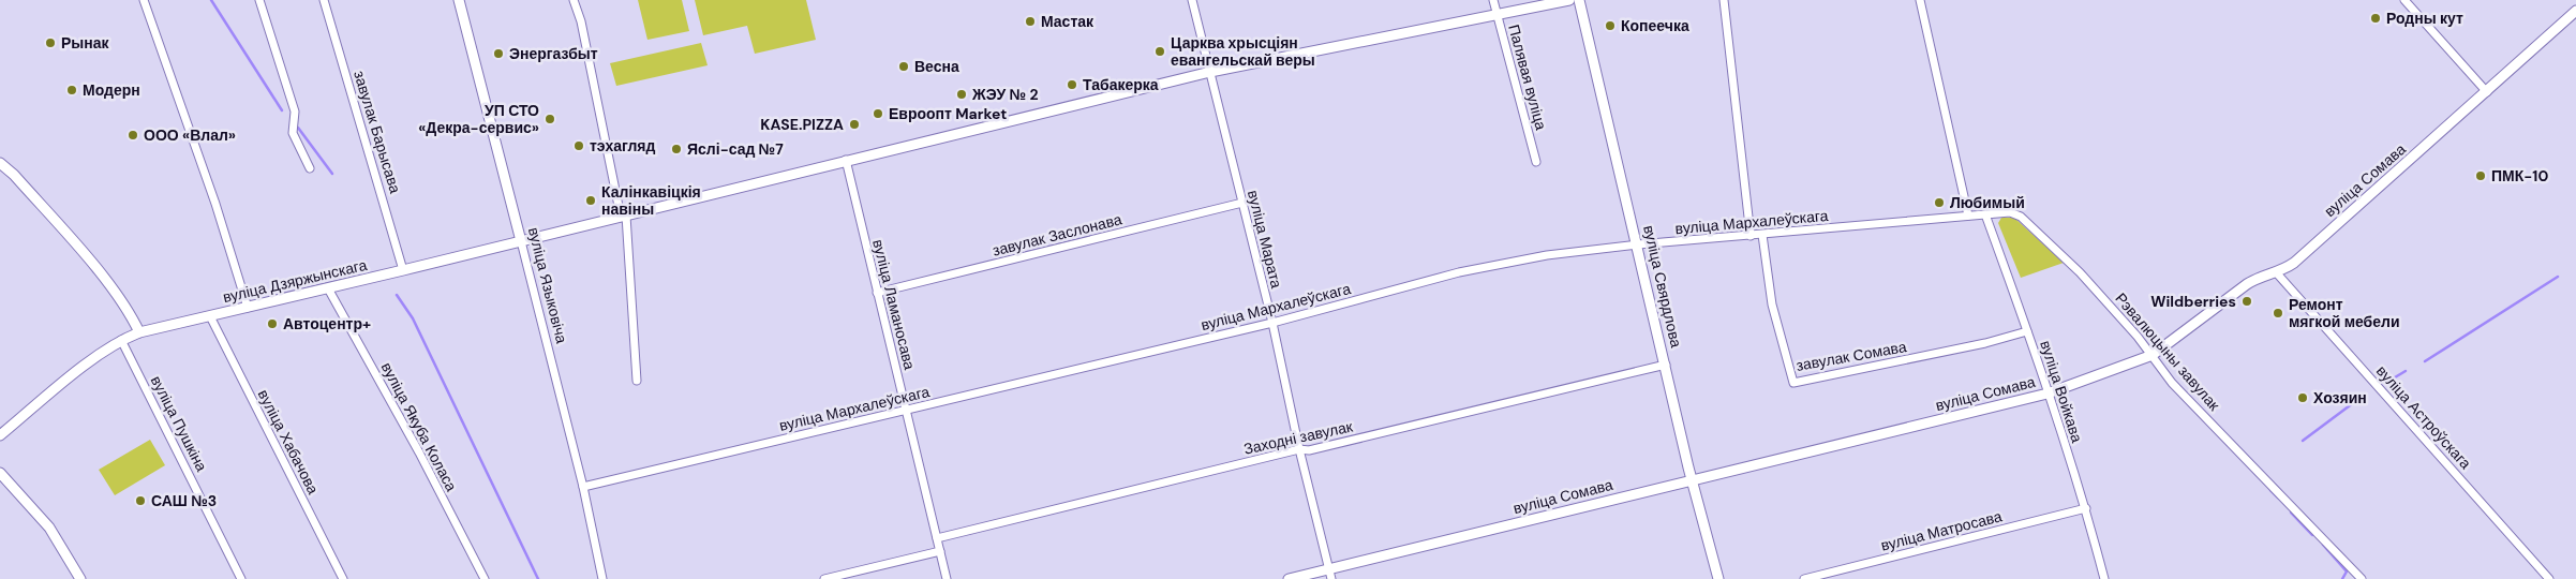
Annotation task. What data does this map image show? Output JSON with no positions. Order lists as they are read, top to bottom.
{
  "streets": {
    "street": [
      "Палявая вуліца",
      "завулак Барысава",
      "вуліца Сомава",
      "вуліца Мархалеўскага",
      "завулак Заслонава",
      "вуліца Марата",
      "вуліца Дзяржынскага",
      "вуліца Языковіча",
      "вуліца Свярдлова",
      "вуліца Ламаносава",
      "Рэвалюцыны завулак",
      "завулак Сомава",
      "вуліца Войкава",
      "вуліца Астроўскага",
      "вуліца Пушкіна",
      "вуліца Якуба Коласа",
      "Заходні завулак",
      "вуліца Хабачова",
      "вуліца Матросава"
    ]
  },
  "crossings": [
    ["Палявая вуліца", "вуліца Дзяржынскага"],
    ["завулак Барысава", "вуліца Дзяржынскага"],
    ["вуліца Сомава", "вуліца Марата"],
    ["вуліца Сомава", "вуліца Свярдлова"],
    ["вуліца Сомава", "Рэвалюцыны завулак"],
    ["вуліца Сомава", "вуліца Войкава"],
    ["вуліца Сомава", "вуліца Астроўскага"],
    ["вуліца Мархалеўскага", "вуліца Марата"],
    ["вуліца Мархалеўскага", "вуліца Языковіча"],
    ["вуліца Мархалеўскага", "вуліца Свярдлова"],
    ["вуліца Мархалеўскага", "вуліца Ламаносава"],
    ["вуліца Мархалеўскага", "Рэвалюцыны завулак"],
    ["вуліца Мархалеўскага", "завулак Сомава"],
    ["вуліца Мархалеўскага", "вуліца Войкава"],
    ["завулак Заслонава", "вуліца Марата"],
    ["завулак Заслонава", "вуліца Ламаносава"],
    ["вуліца Марата", "вуліца Дзяржынскага"],
    ["вуліца Марата", "Заходні завулак"],
    ["вуліца Дзяржынскага", "вуліца Языковіча"],
    ["вуліца Дзяржынскага", "вуліца Ламаносава"],
    ["вуліца Дзяржынскага", "вуліца Пушкіна"],
    ["вуліца Дзяржынскага", "вуліца Якуба Коласа"],
    ["вуліца Дзяржынскага", "вуліца Хабачова"],
    ["вуліца Свярдлова", "Заходні завулак"],
    ["вуліца Ламаносава", "Заходні завулак"],
    ["Рэвалюцыны завулак", "вуліца Войкава"],
    ["завулак Сомава", "вуліца Войкава"],
    ["вуліца Войкава", "вуліца Матросава"]
  ],
  "places": [
    "Родны кут",
    "Мастак",
    "Копеечка",
    "Рынак",
    "Царква хрысціян евангельскай веры",
    "Энергазбыт",
    "Весна",
    "Табакерка",
    "Модерн",
    "ЖЭУ № 2",
    "Евроопт Market",
    "УП СТО «Декра-сервис»",
    "KASE.PIZZA",
    "ООО «Влал»",
    "тэхагляд",
    "Яслі-сад №7",
    "ПМК-10",
    "Калінкавіцкія навіны",
    "Любимый",
    "Wildberries",
    "Ремонт мягкой мебели",
    "Автоцентр+",
    "Хозяин",
    "САШ №3"
  ]
}
